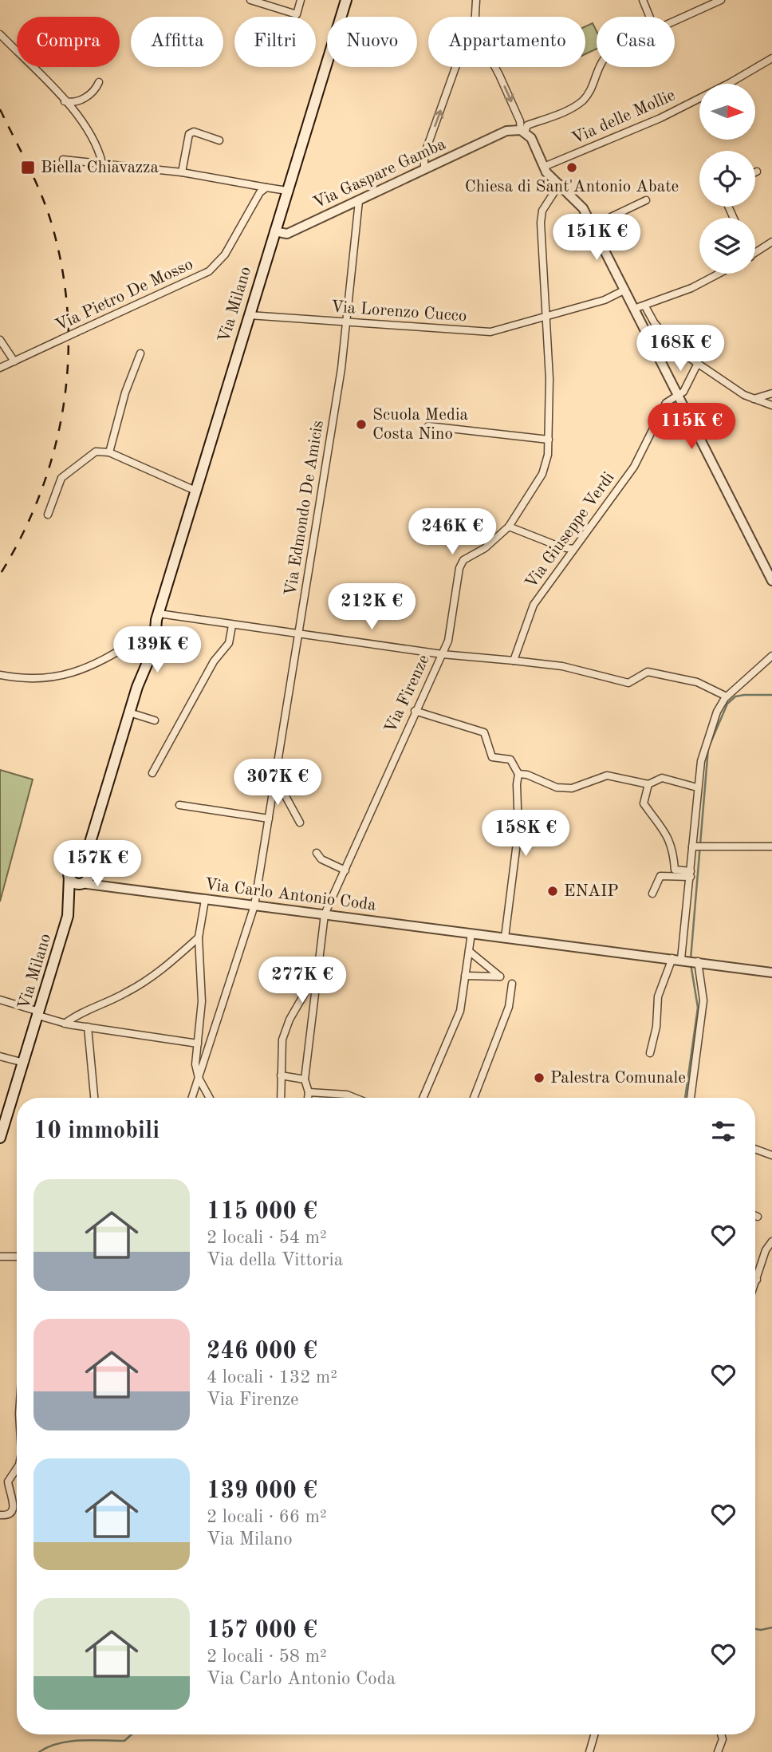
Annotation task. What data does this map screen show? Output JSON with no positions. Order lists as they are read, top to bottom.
{
  "streets": {
    "main road": ["Via Milano"],
    "street": [
      "Via delle Mollie",
      "Via Gaspare Gamba",
      "Via Pietro De Mosso",
      "Via Lorenzo Cucco",
      "Via Edmondo De Amicis",
      "Via Giuseppe Verdi",
      "Via Firenze",
      "Via Carlo Antonio Coda"
    ]
  },
  "crossings": [
    ["Via Gaspare Gamba", "Via Milano"],
    ["Via Gaspare Gamba", "Via Edmondo De Amicis"],
    ["Via Milano", "Via Lorenzo Cucco"],
    ["Via Milano", "Via Carlo Antonio Coda"],
    ["Via Lorenzo Cucco", "Via Edmondo De Amicis"],
    ["Via Lorenzo Cucco", "Via Firenze"],
    ["Via Edmondo De Amicis", "Via Carlo Antonio Coda"],
    ["Via Firenze", "Via Carlo Antonio Coda"]
  ],
  "places": {
    "transit": ["Biella Chiavazza"],
    "other": [
      "Chiesa di Sant'Antonio Abate",
      "Scuola Media Costa Nino",
      "ENAIP",
      "Palestra Comunale"
    ]
  },
  "north": "right",
  "page": {
    "chip": [
      "Compra",
      "Affitta",
      "Filtri",
      "Nuovo",
      "Appartamento",
      "Casa"
    ],
    "price": [
      "151K €",
      "168K €",
      "115K €",
      "246K €",
      "212K €",
      "139K €",
      "307K €",
      "158K €",
      "157K €",
      "277K €"
    ],
    "heading": "10 immobili",
    "list": [
      {
        "name": "115 000 €",
        "note": "2 locali · 54 m² · Via della Vittoria"
      },
      {
        "name": "246 000 €",
        "note": "4 locali · 132 m² · Via Firenze"
      },
      {
        "name": "139 000 €",
        "note": "2 locali · 66 m² · Via Milano"
      },
      {
        "name": "157 000 €",
        "note": "2 locali · 58 m² · Via Carlo Antonio Coda"
      }
    ]
  }
}
